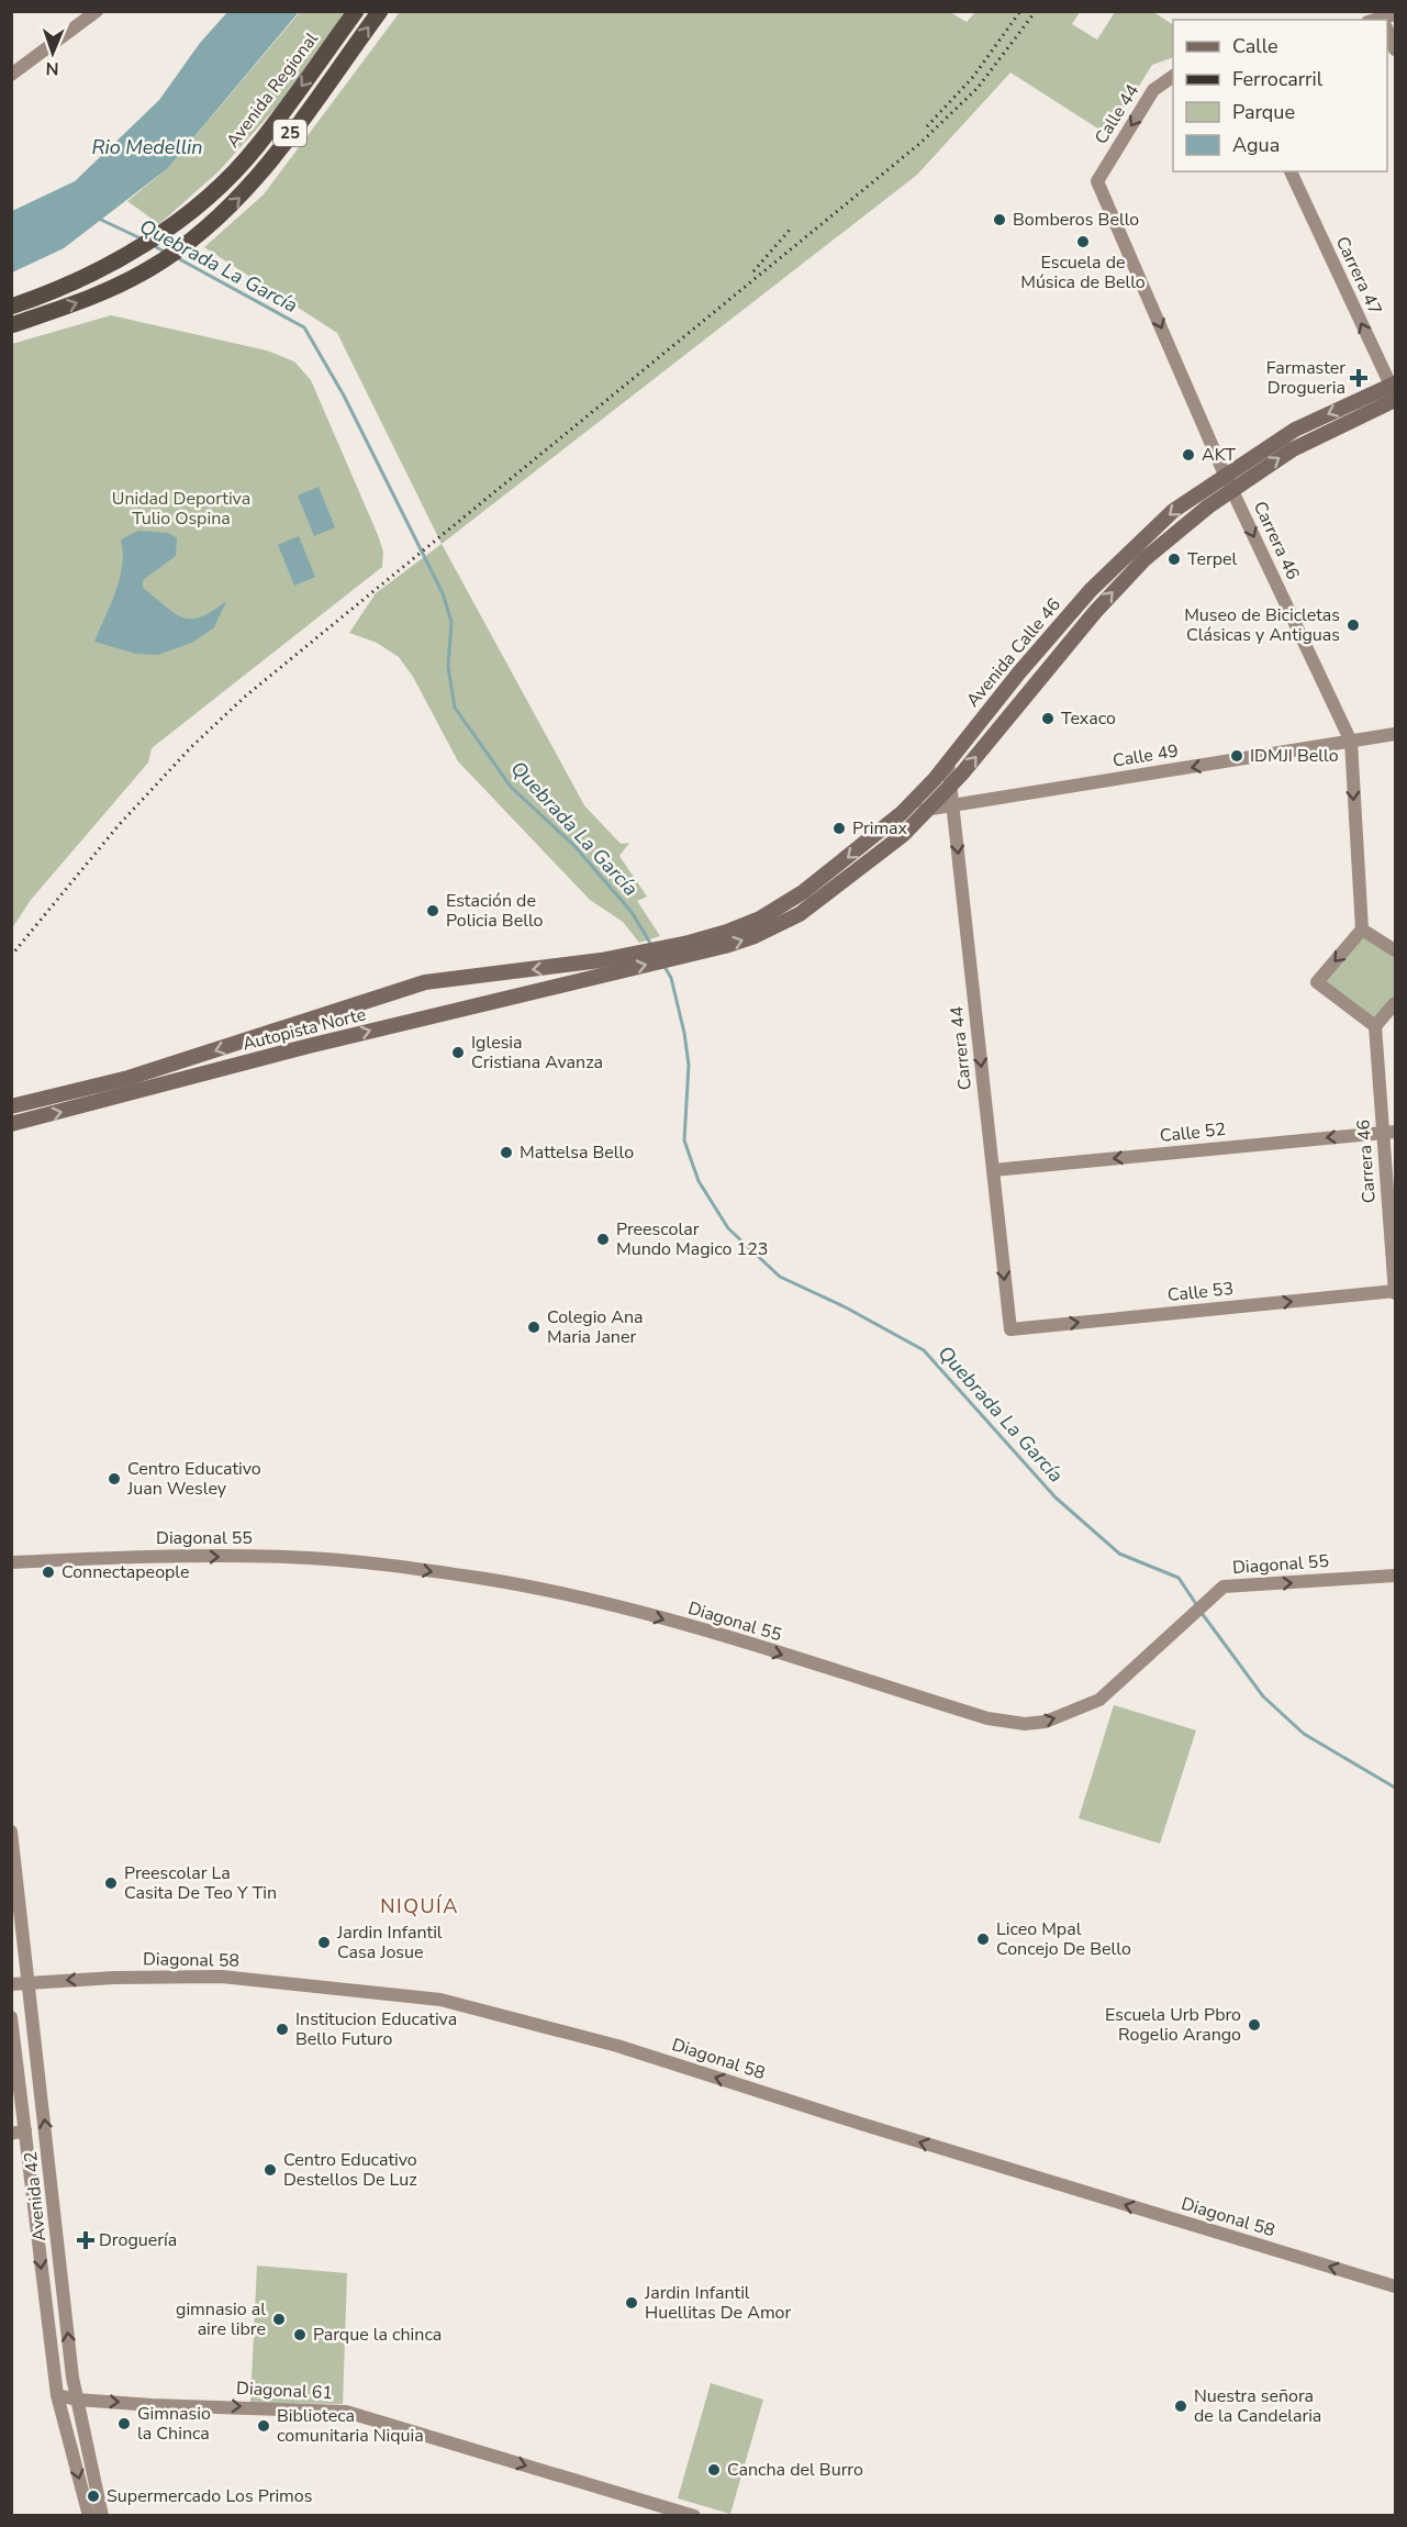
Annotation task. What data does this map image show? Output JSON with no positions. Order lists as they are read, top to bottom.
{
  "streets": {
    "highway": ["Avenida Regional", "25"],
    "main road": ["Avenida Calle 46", "Autopista Norte"],
    "street": [
      "Calle 44",
      "Carrera 47",
      "Carrera 46",
      "Calle 49",
      "Carrera 44",
      "Calle 52",
      "Calle 53",
      "Diagonal 55",
      "Diagonal 58",
      "Avenida 42",
      "Diagonal 61"
    ]
  },
  "crossings": [
    ["Calle 44", "Carrera 46"],
    ["Carrera 47", "Avenida Calle 46"],
    ["Carrera 46", "Avenida Calle 46"],
    ["Carrera 46", "Calle 49"],
    ["Carrera 46", "Calle 52"],
    ["Carrera 46", "Calle 53"],
    ["Avenida Calle 46", "Calle 49"],
    ["Avenida Calle 46", "Carrera 44"],
    ["Calle 49", "Carrera 44"],
    ["Carrera 44", "Calle 52"],
    ["Carrera 44", "Calle 53"],
    ["Diagonal 58", "Avenida 42"],
    ["Avenida 42", "Diagonal 61"]
  ],
  "one_way": [
    "Calle 44",
    "Carrera 47",
    "Carrera 46",
    "Calle 49",
    "Carrera 44",
    "Calle 52",
    "Calle 53",
    "Diagonal 55",
    "Diagonal 58",
    "Diagonal 61"
  ],
  "districts": ["NIQUÍA"],
  "water": ["Rio Medellin", "Quebrada La García"],
  "parks": ["Unidad Deportiva Tulio Ospina"],
  "places": {
    "other": [
      "Bomberos Bello",
      "Escuela de Música de Bello",
      "AKT",
      "Terpel",
      "Museo de Bicicletas Clásicas y Antiguas",
      "Texaco",
      "IDMJI Bello",
      "Primax",
      "Estación de Policia Bello",
      "Iglesia Cristiana Avanza",
      "Mattelsa Bello",
      "Preescolar Mundo Magico 123",
      "Colegio Ana Maria Janer",
      "Centro Educativo Juan Wesley",
      "Connectapeople",
      "Preescolar La Casita De Teo Y Tin",
      "Liceo Mpal Concejo De Bello",
      "Jardin Infantil Casa Josue",
      "Escuela Urb Pbro Rogelio Arango",
      "Institucion Educativa Bello Futuro",
      "Centro Educativo Destellos De Luz",
      "Jardin Infantil Huellitas De Amor",
      "gimnasio al aire libre",
      "Parque la chinca",
      "Nuestra señora de la Candelaria",
      "Gimnasio la Chinca",
      "Biblioteca comunitaria Niquia",
      "Cancha del Burro",
      "Supermercado Los Primos"
    ],
    "health": ["Farmaster Drogueria", "Droguería"]
  },
  "legend": [
    "Calle",
    "Ferrocarril",
    "Parque",
    "Agua"
  ],
  "north": "bottom"
}
